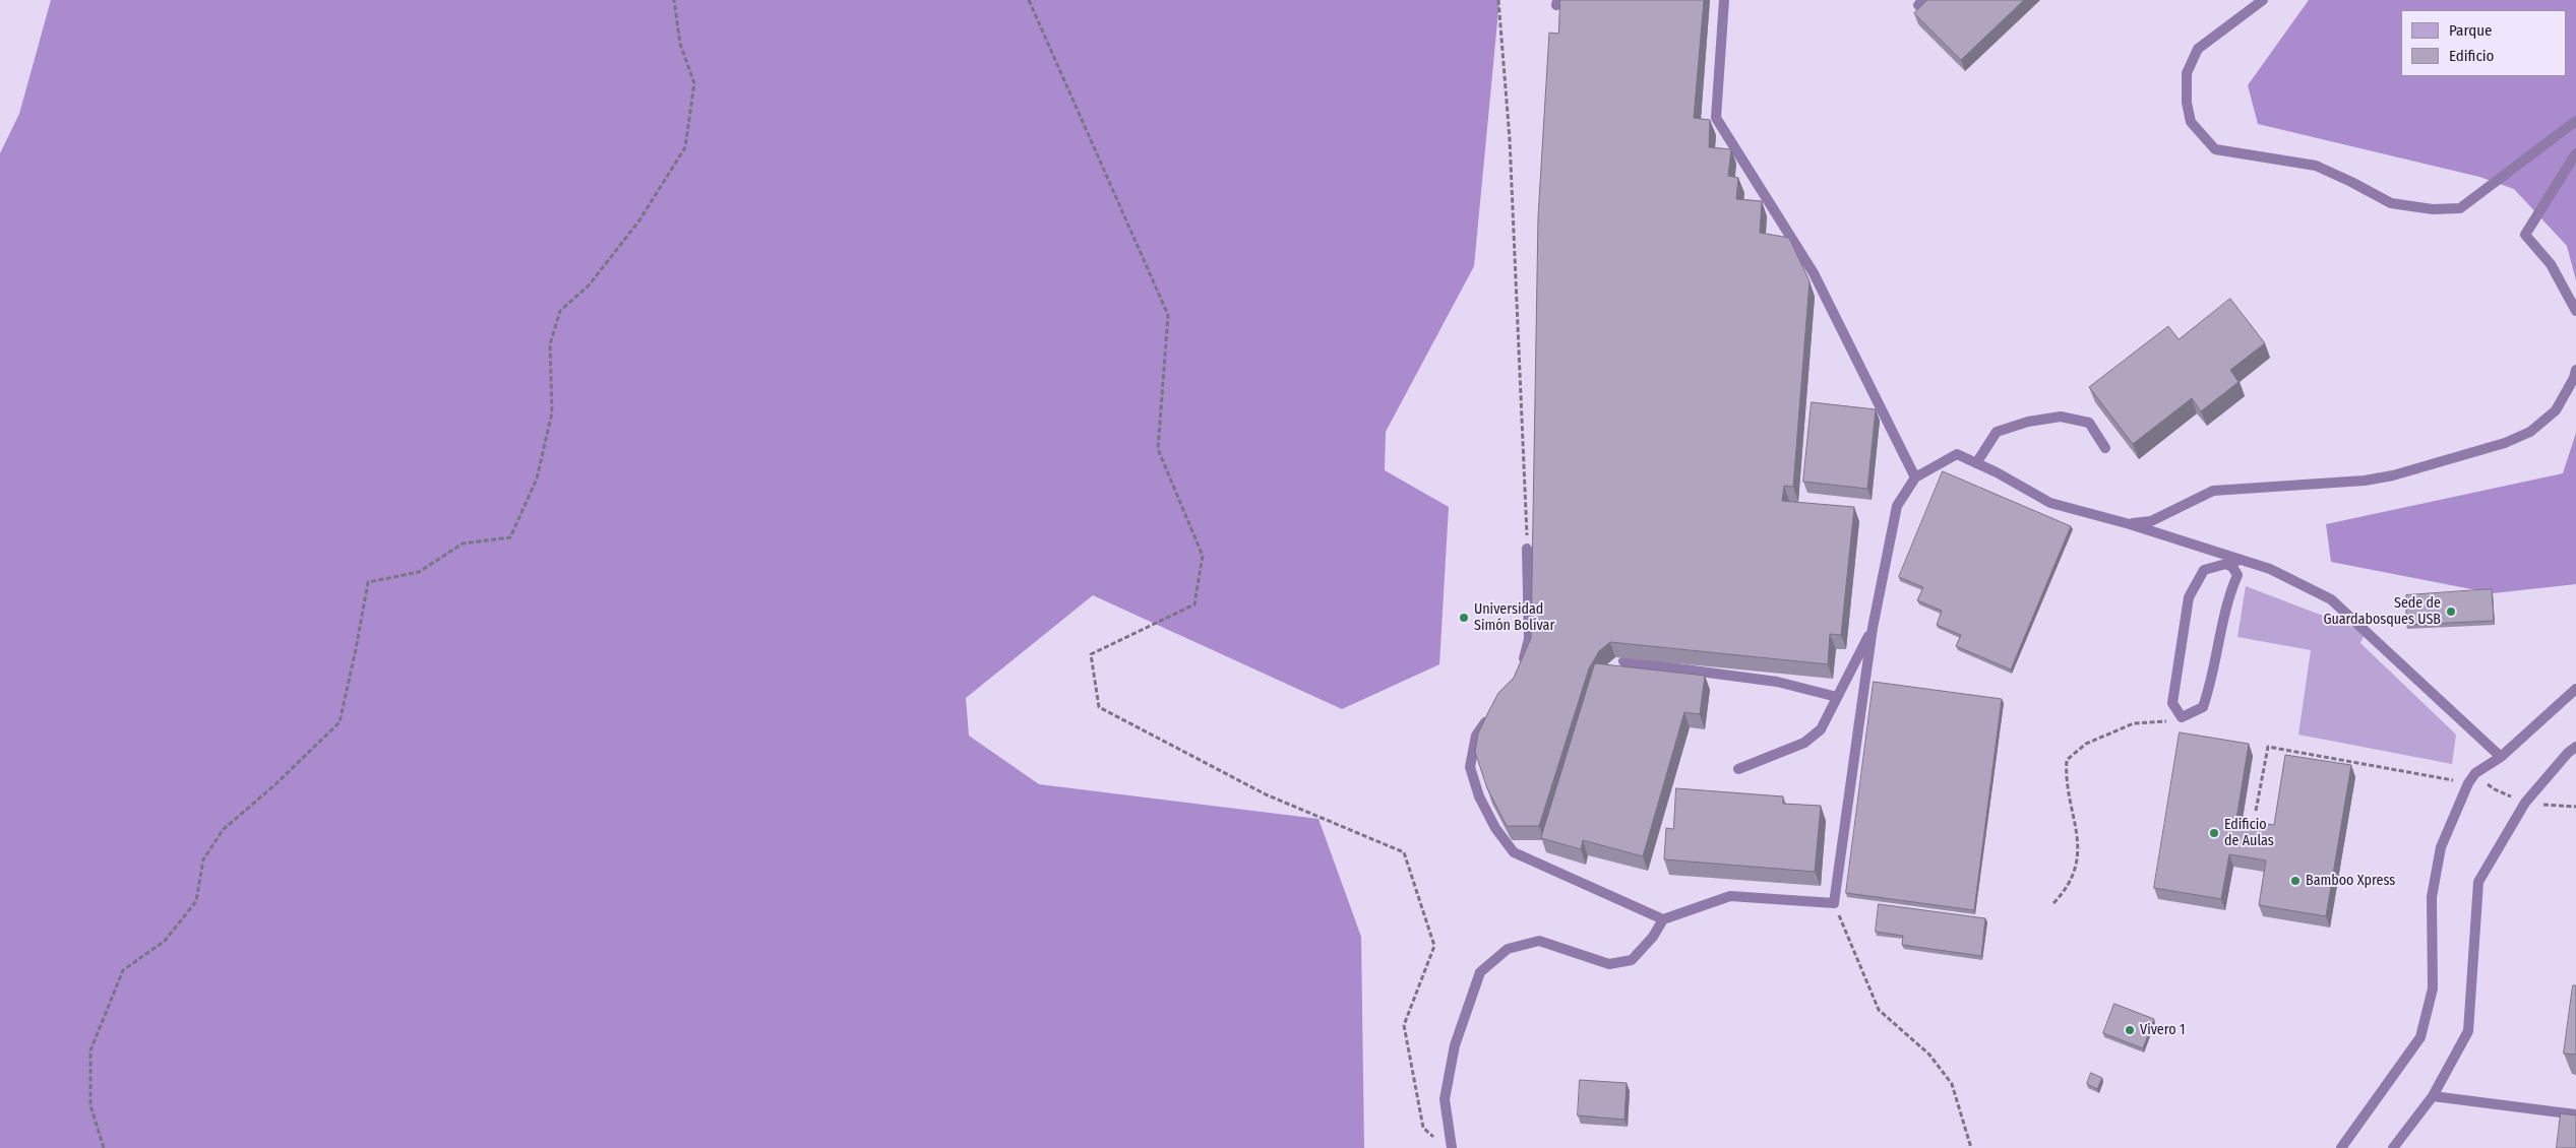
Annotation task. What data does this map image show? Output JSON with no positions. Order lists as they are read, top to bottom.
{
  "places": [
    "Sede de Guardabosques USB",
    "Universidad Simón Bolívar",
    "Edificio de Aulas",
    "Bamboo Xpress",
    "Vivero 1"
  ],
  "legend": ["Parque", "Edificio"]
}
